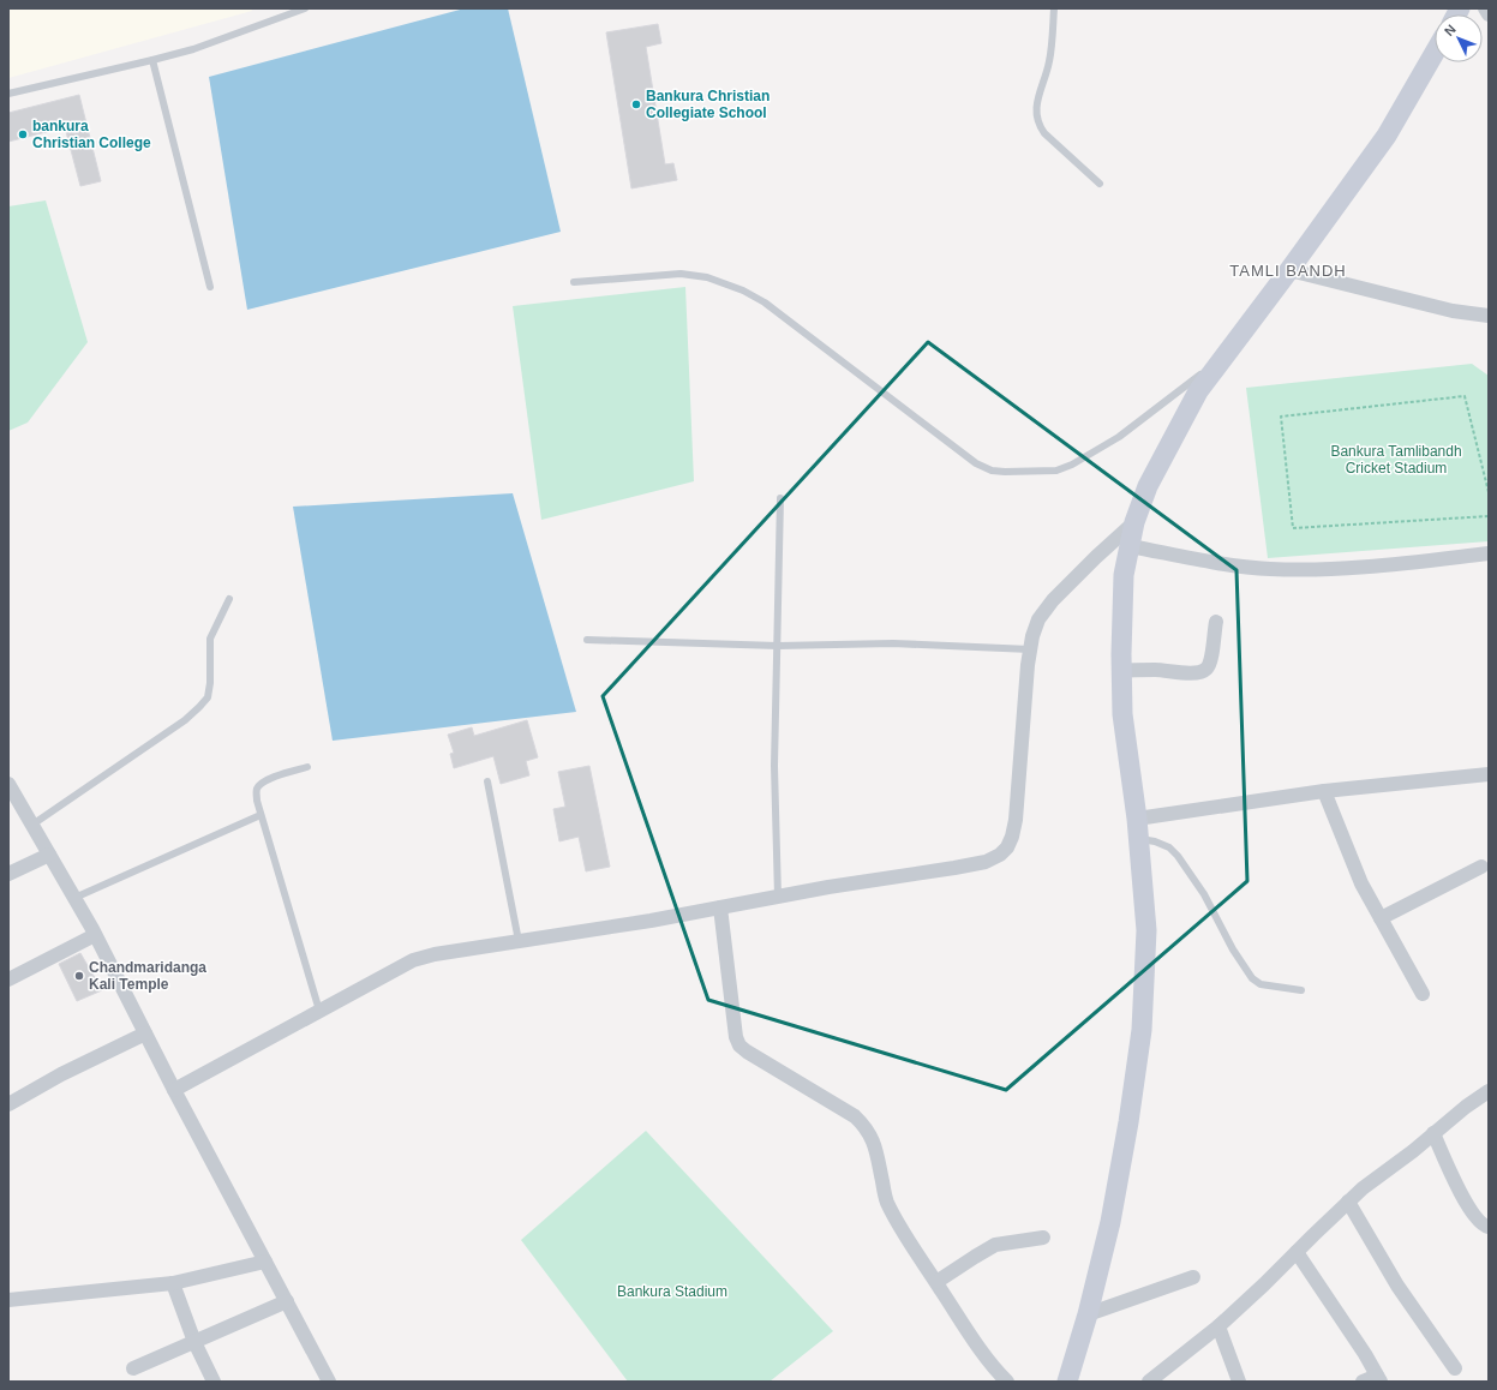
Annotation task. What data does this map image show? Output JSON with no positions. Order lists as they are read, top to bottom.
{
  "districts": ["TAMLI BANDH"],
  "parks": ["Bankura Tamlibandh Cricket Stadium", "Bankura Stadium"],
  "places": ["Bankura Christian Collegiate School", "bankura Christian College", "Chandmaridanga Kali Temple"],
  "north": "top left"
}
